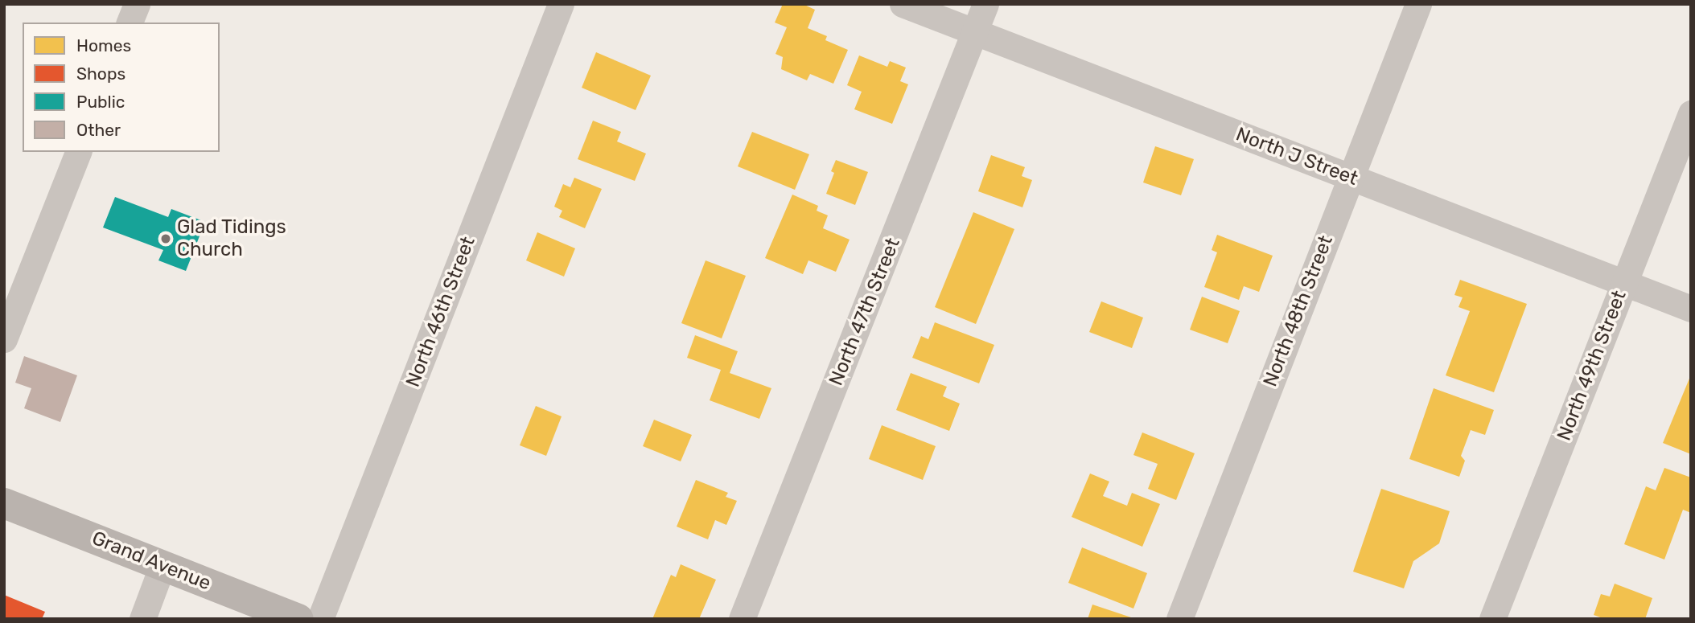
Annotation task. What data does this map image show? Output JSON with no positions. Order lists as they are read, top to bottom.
{
  "streets": {
    "main road": ["Grand Avenue"],
    "street": [
      "North J Street",
      "North 48th Street",
      "North 46th Street",
      "North 47th Street",
      "North 49th Street"
    ]
  },
  "crossings": [
    ["North J Street", "North 48th Street"],
    ["North J Street", "North 47th Street"],
    ["North J Street", "North 49th Street"]
  ],
  "places": ["Glad Tidings Church"],
  "legend": [
    "Homes",
    "Shops",
    "Public",
    "Other"
  ]
}
